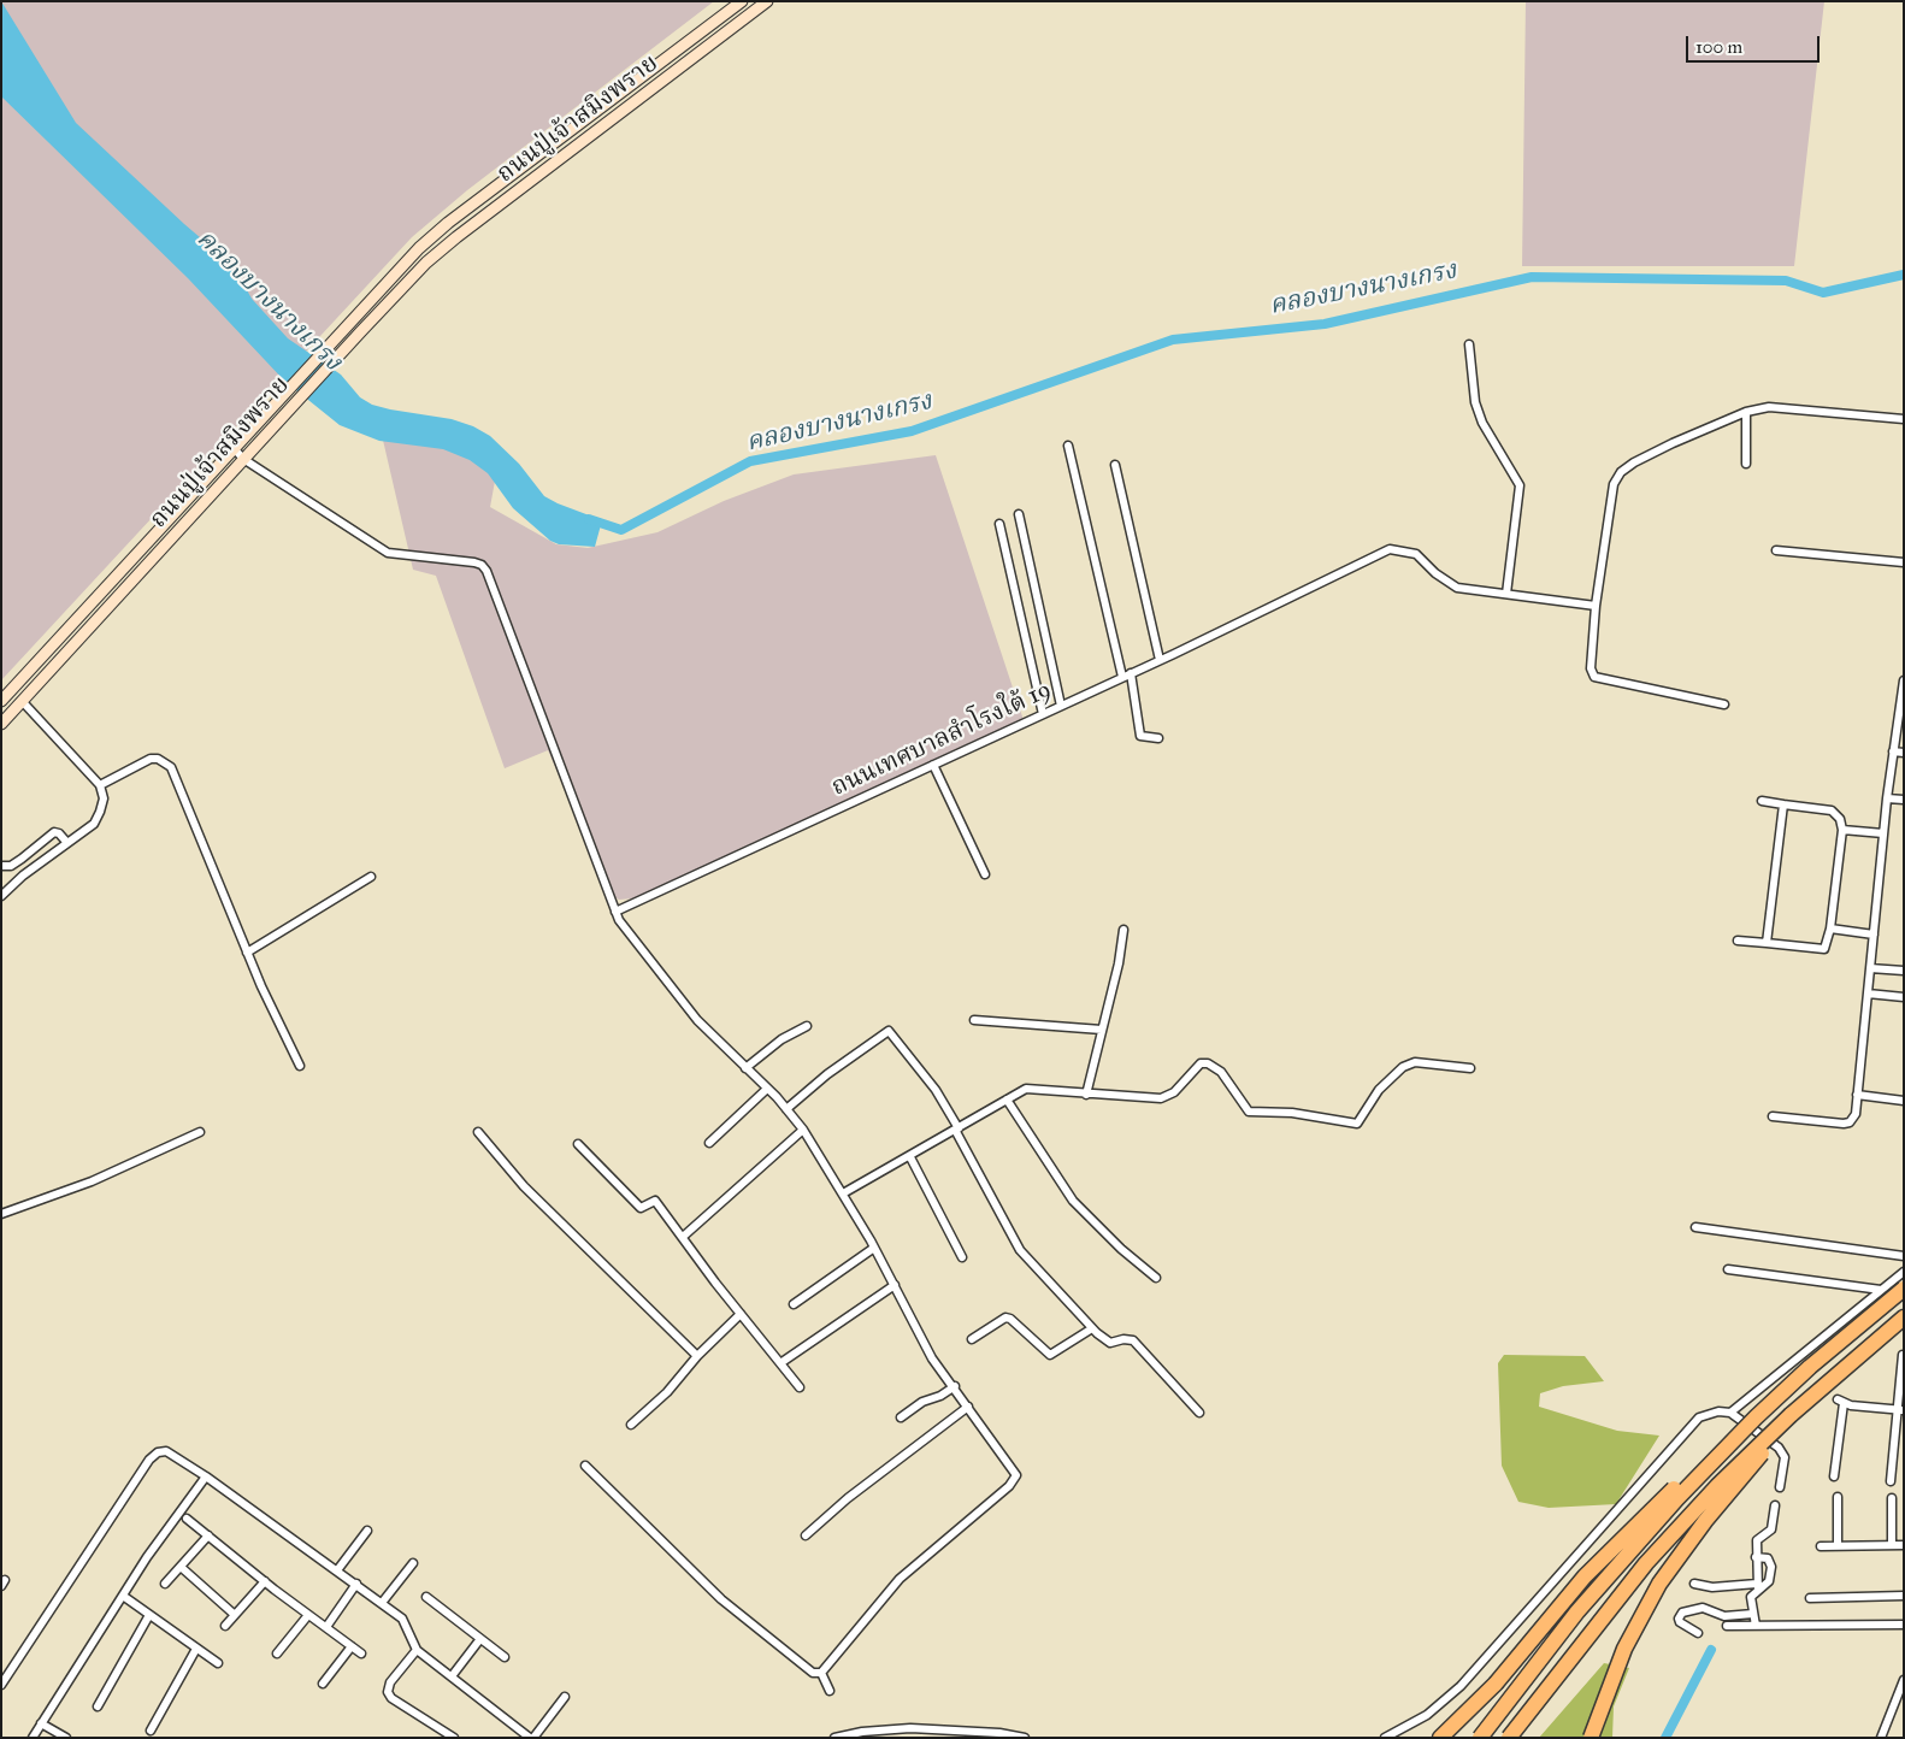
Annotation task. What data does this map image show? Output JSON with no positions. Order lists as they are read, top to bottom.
{
  "streets": {
    "main road": ["ถนนปู่เจ้าสมิงพราย"],
    "street": ["ถนนเทศบาลสำโรงใต้ 19"]
  },
  "water": ["คลองบางนางเกรง"],
  "scale_bar": "100 m"
}
